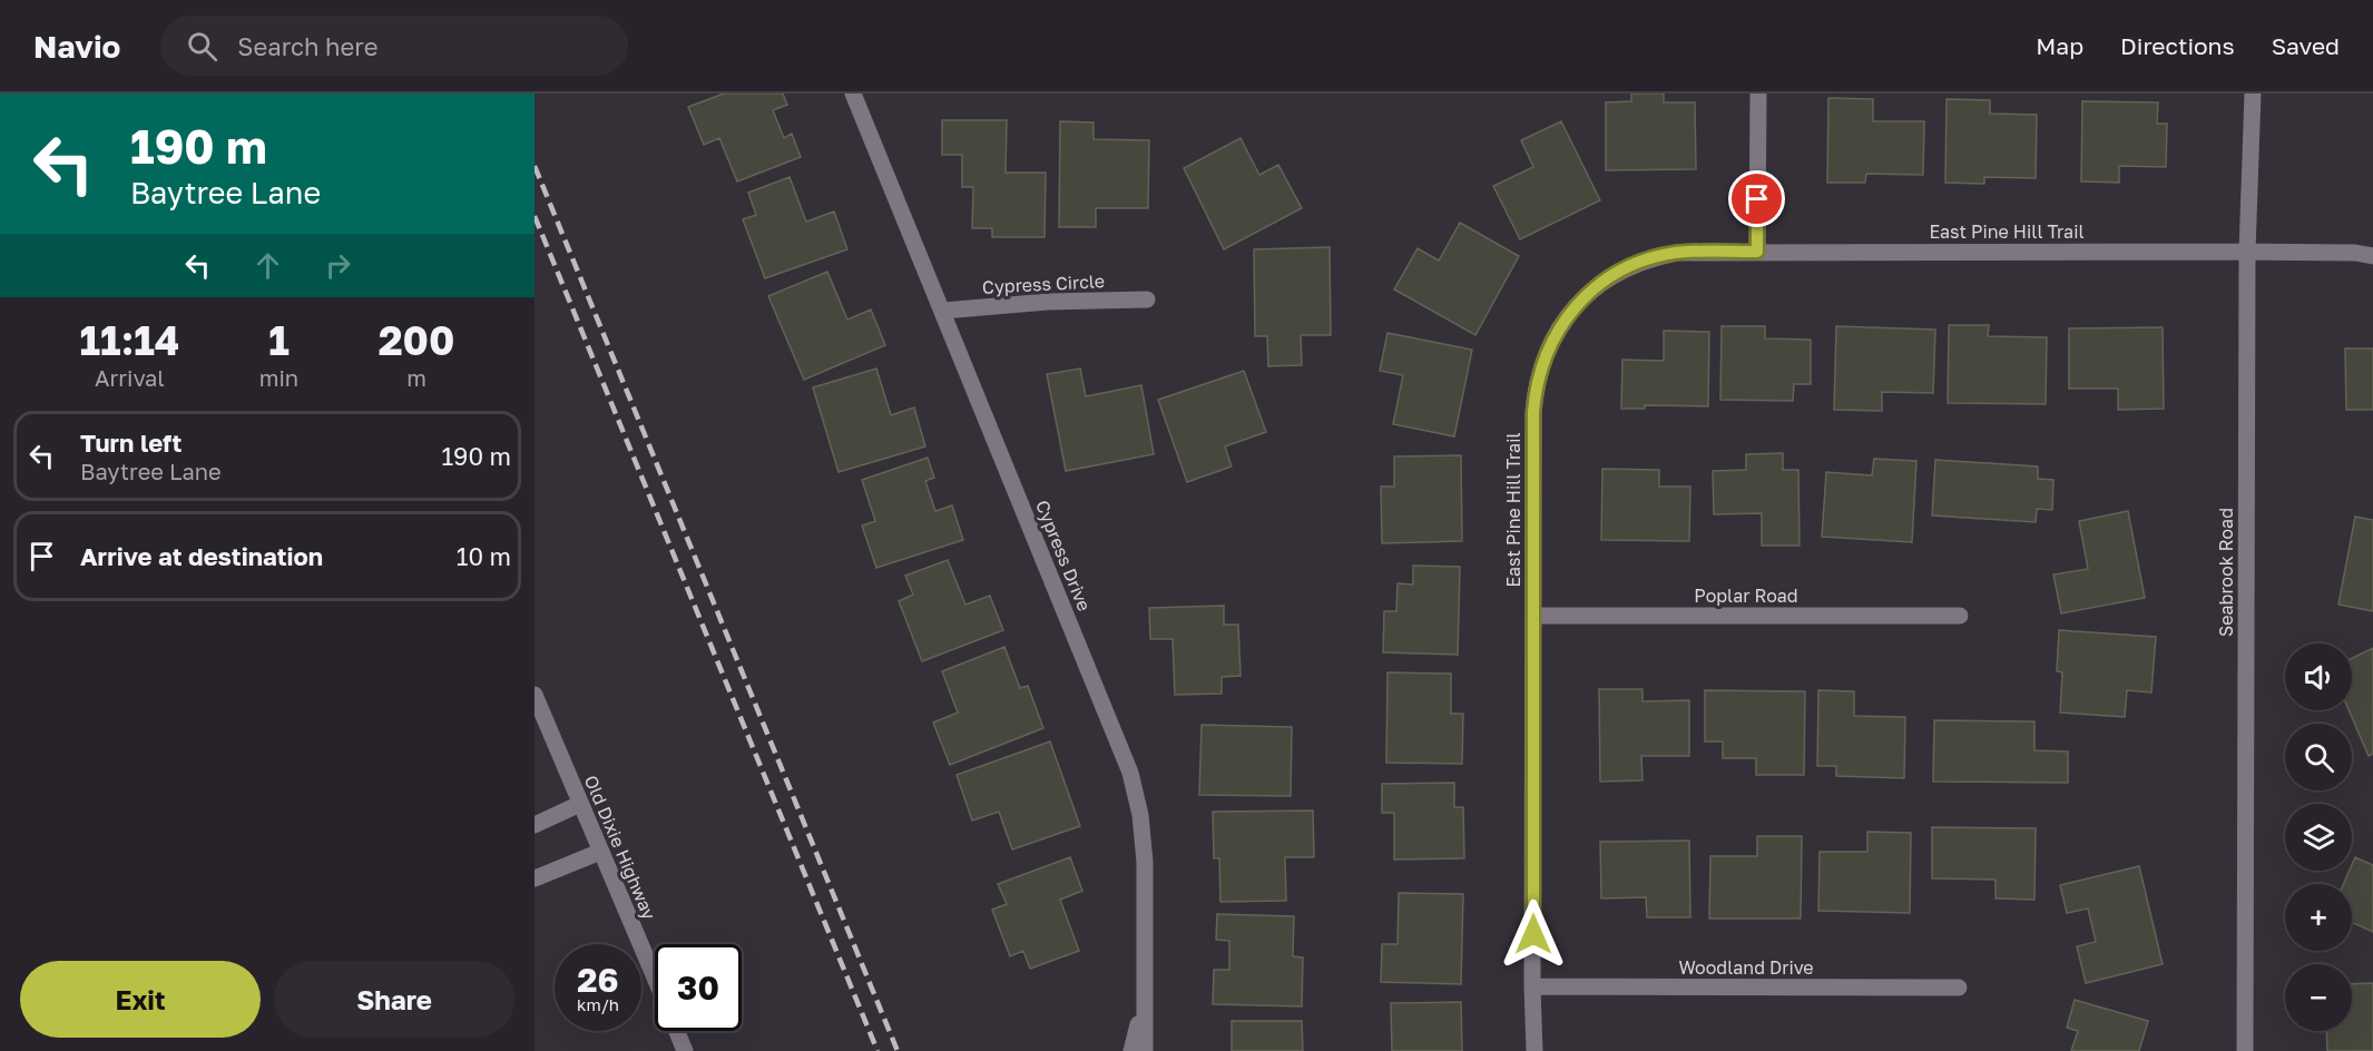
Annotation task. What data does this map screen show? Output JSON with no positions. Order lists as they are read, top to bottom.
{
  "streets": {
    "street": [
      "East Pine Hill Trail",
      "Cypress Circle",
      "Cypress Drive",
      "Seabrook Road",
      "Poplar Road",
      "Old Dixie Highway",
      "Woodland Drive"
    ]
  },
  "crossings": [
    ["East Pine Hill Trail", "Seabrook Road"],
    ["East Pine Hill Trail", "Poplar Road"],
    ["East Pine Hill Trail", "Woodland Drive"],
    ["Cypress Circle", "Cypress Drive"]
  ],
  "page": {
    "header": "Navio",
    "search": "Search here",
    "nav": ["Map", "Directions", "Saved"],
    "turn": ["190 m", "Baytree Lane"],
    "eta": [
      "11:14",
      "Arrival",
      "1",
      "min",
      "200",
      "m"
    ],
    "list": [
      {
        "name": "Turn left",
        "note": "Baytree Lane",
        "value": "190 m"
      },
      {
        "name": "Arrive at destination",
        "value": "10 m"
      }
    ],
    "map_buttons": ["+", "−"],
    "speed": "26 km/h",
    "limit": "30",
    "buttons": ["Exit", "Share"]
  }
}
